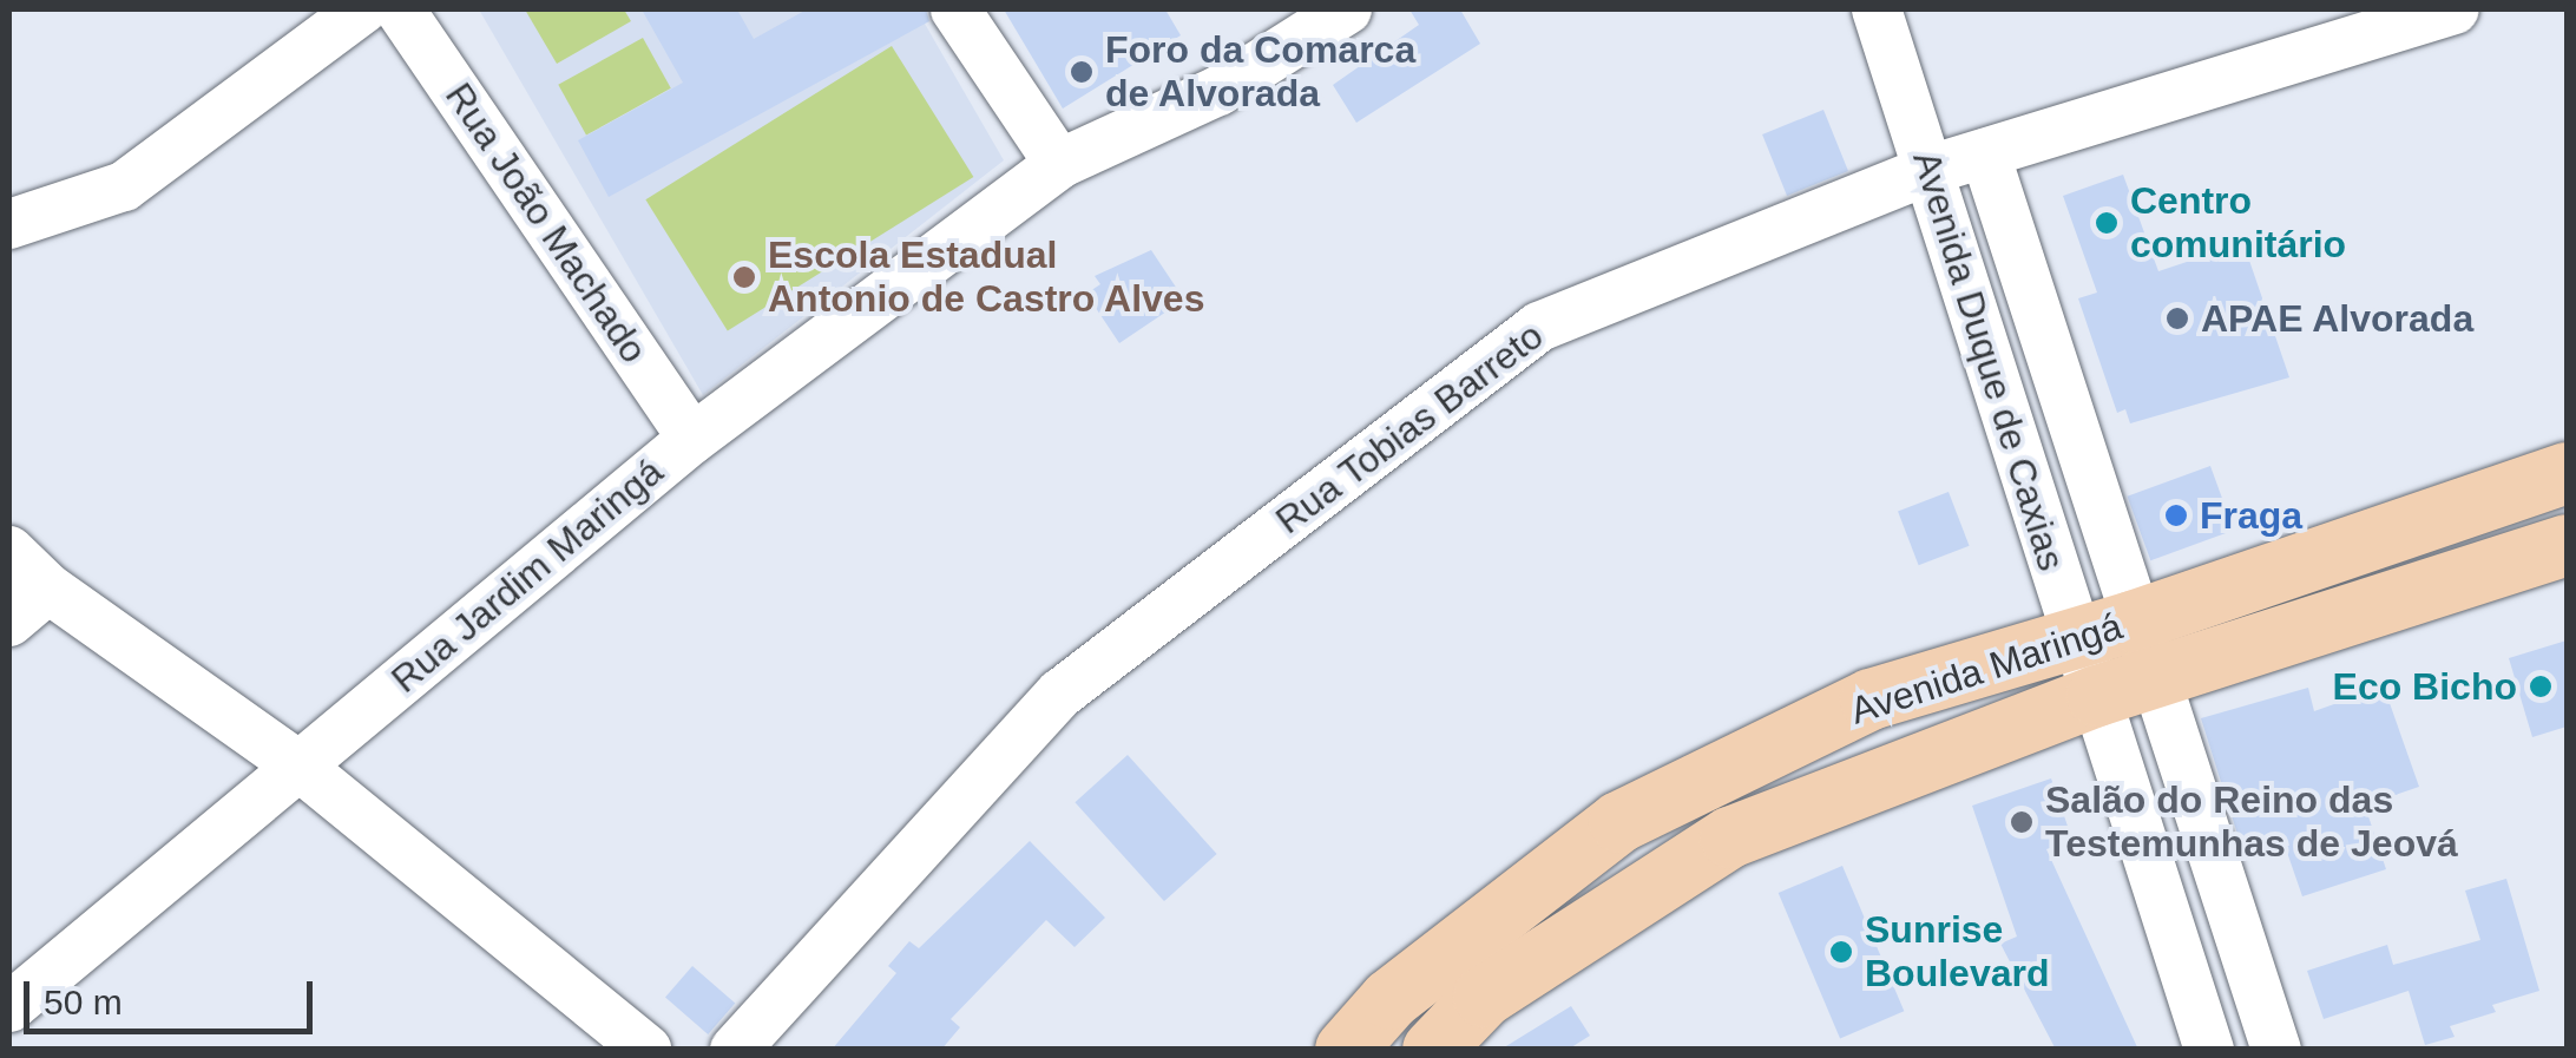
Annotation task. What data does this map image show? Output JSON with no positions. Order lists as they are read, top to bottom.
{
  "streets": {
    "main road": ["Avenida Maringá"],
    "street": [
      "Rua João Machado",
      "Avenida Duque de Caxias",
      "Rua Tobias Barreto",
      "Rua Jardim Maringá"
    ]
  },
  "crossings": [
    ["Rua João Machado", "Rua Jardim Maringá"],
    ["Avenida Duque de Caxias", "Rua Tobias Barreto"],
    ["Avenida Duque de Caxias", "Avenida Maringá"]
  ],
  "places": [
    "Foro da Comarca de Alvorada",
    "Centro comunitário",
    "Escola Estadual Antonio de Castro Alves",
    "APAE Alvorada",
    "Fraga",
    "Eco Bicho",
    "Salão do Reino das Testemunhas de Jeová",
    "Sunrise Boulevard"
  ],
  "scale_bar": "50 m"
}
